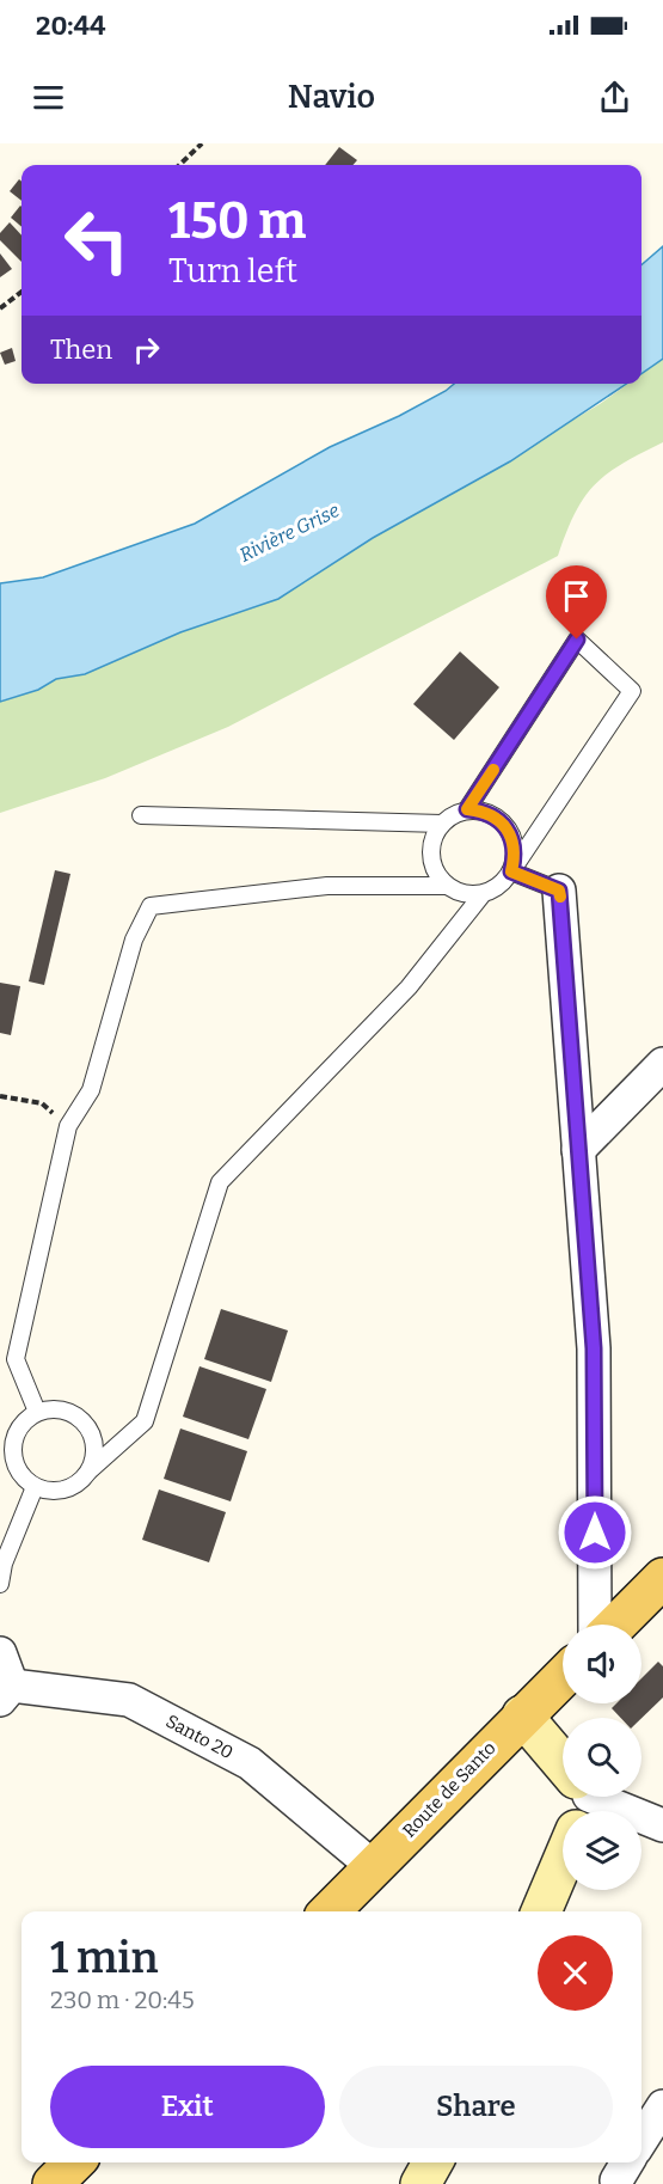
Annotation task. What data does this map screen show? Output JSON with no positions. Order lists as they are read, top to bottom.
{
  "streets": {
    "main road": ["Route de Santo"],
    "street": ["Santo 20"]
  },
  "crossings": [
    ["Santo 20", "Route de Santo"]
  ],
  "water": ["Rivière Grise"],
  "page": {
    "status": "20:44",
    "header": "Navio",
    "turn": ["150 m", "Turn left"],
    "then": "Then",
    "heading": ["1 min", "230 m · 20:45"],
    "buttons": ["Exit", "Share"]
  }
}
